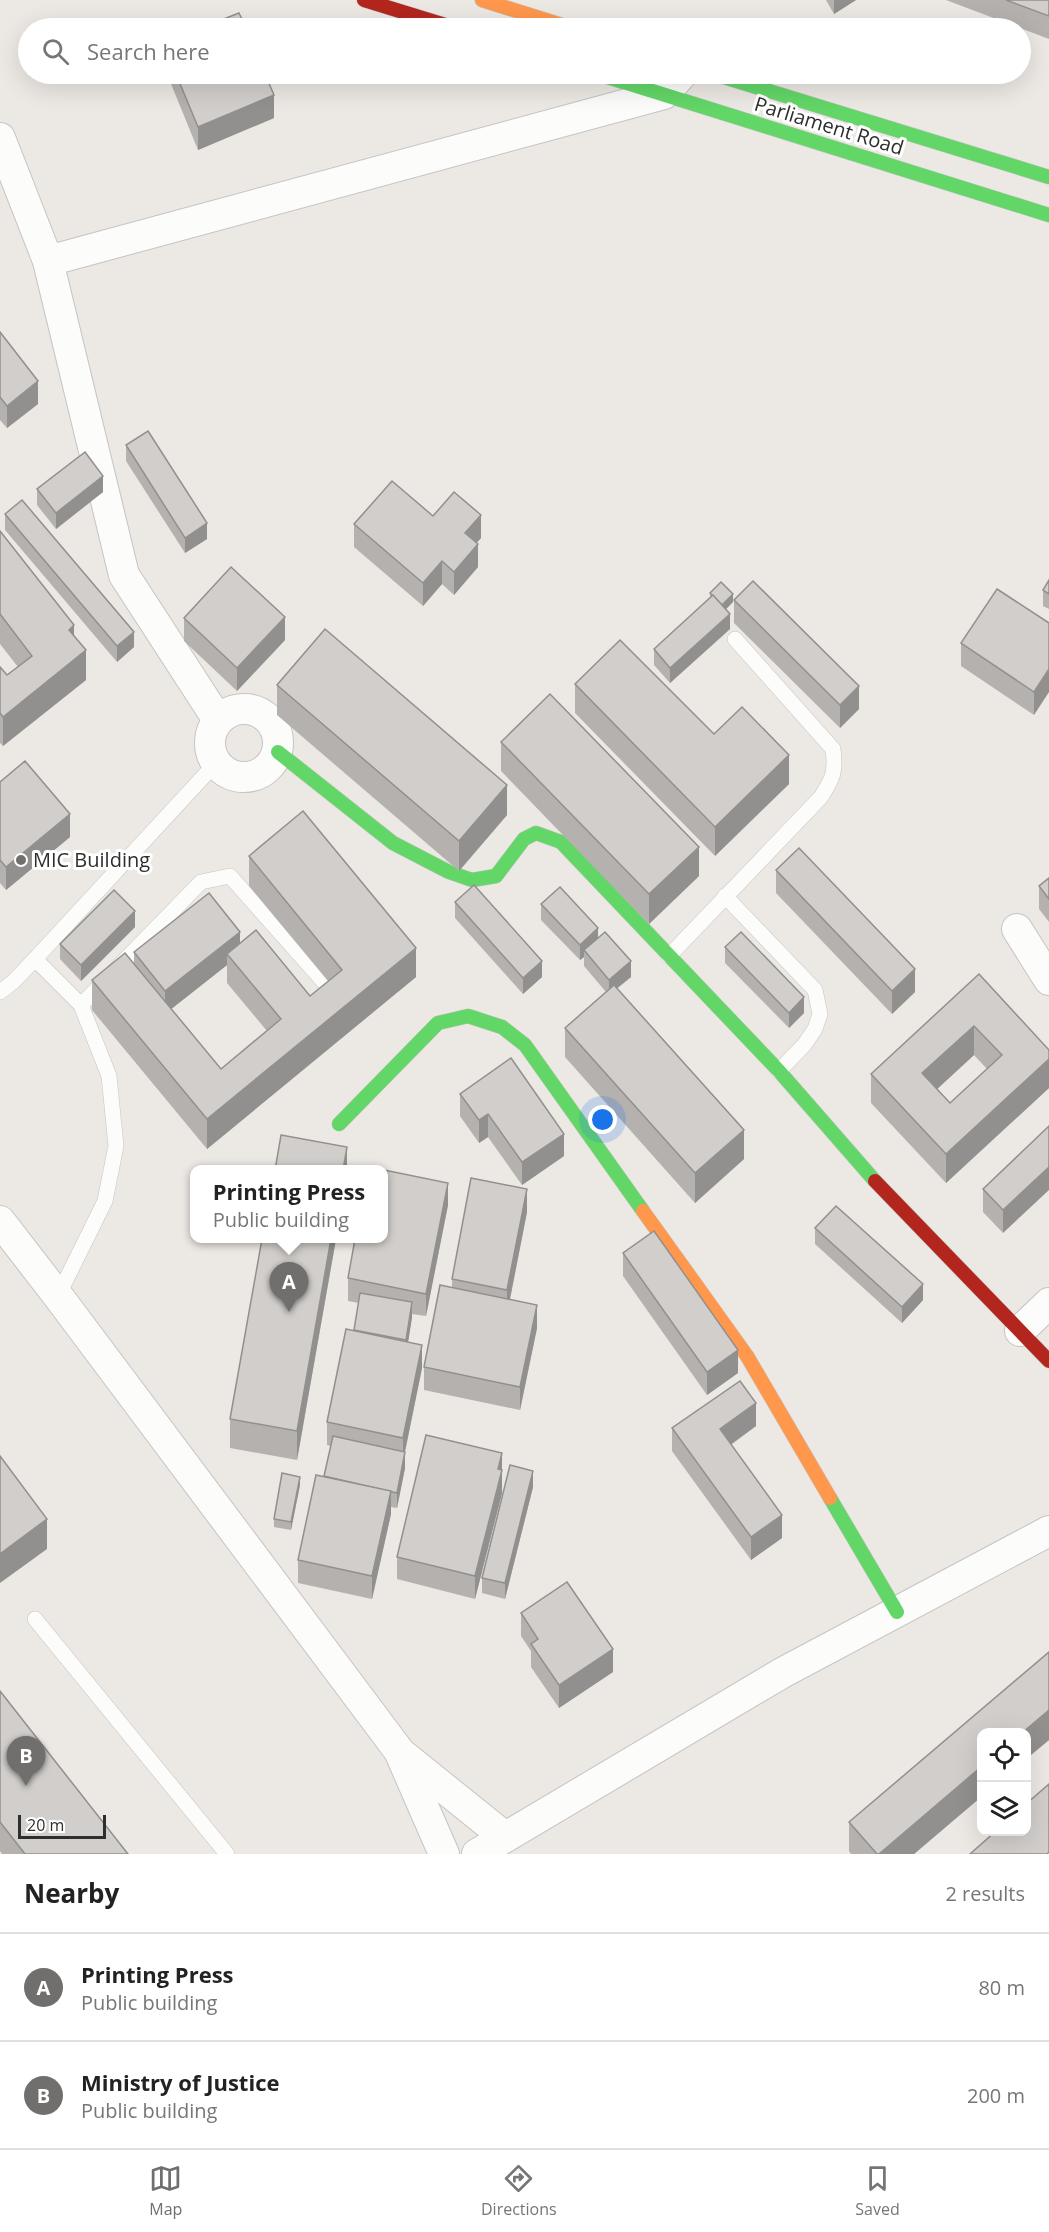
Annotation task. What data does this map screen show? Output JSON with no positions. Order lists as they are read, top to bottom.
{
  "streets": {
    "street": ["Parliament Road"]
  },
  "places": ["MIC Building"],
  "scale_bar": "20 m",
  "page": {
    "search": "Search here",
    "popup": ["Printing Press", "Public building"],
    "pins": ["A", "B"],
    "scale": "20 m",
    "heading": ["Nearby", "2 results"],
    "list": [
      {
        "mark": "A",
        "name": "Printing Press",
        "note": "Public building",
        "value": "80 m"
      },
      {
        "mark": "B",
        "name": "Ministry of Justice",
        "note": "Public building",
        "value": "200 m"
      }
    ],
    "nav": ["Map", "Directions", "Saved"]
  }
}
